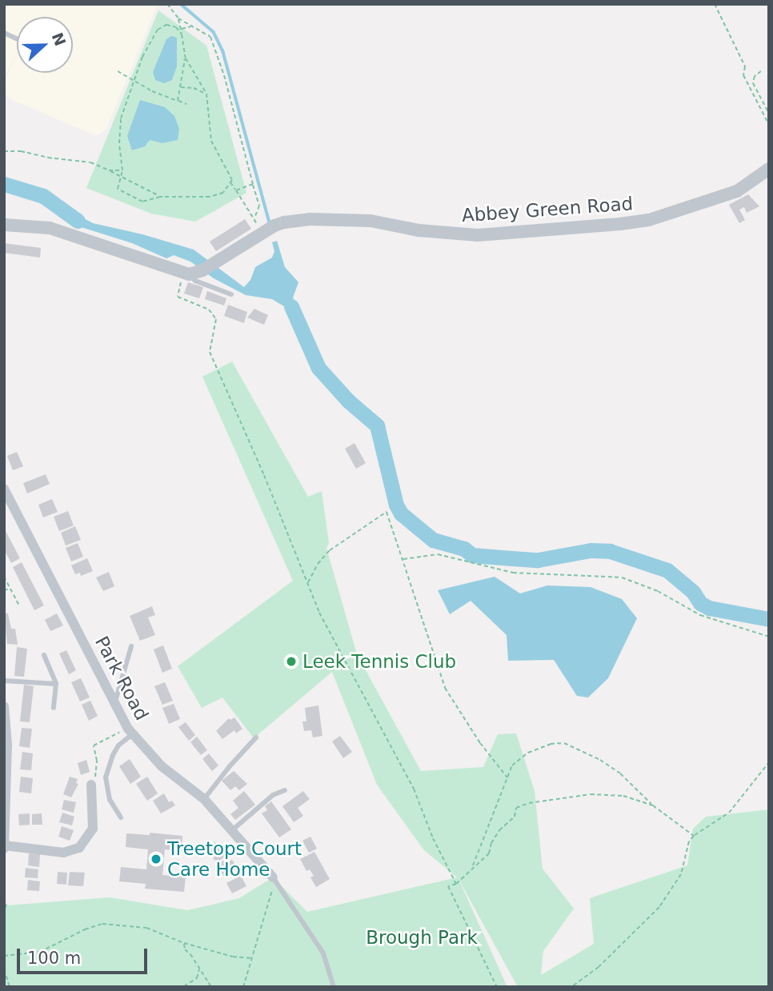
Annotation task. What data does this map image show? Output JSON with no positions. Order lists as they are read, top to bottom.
{
  "streets": {
    "street": ["Abbey Green Road", "Park Road"]
  },
  "parks": ["Brough Park"],
  "places": ["Leek Tennis Club", "Treetops Court Care Home"],
  "scale_bar": "100 m",
  "north": "right"
}
